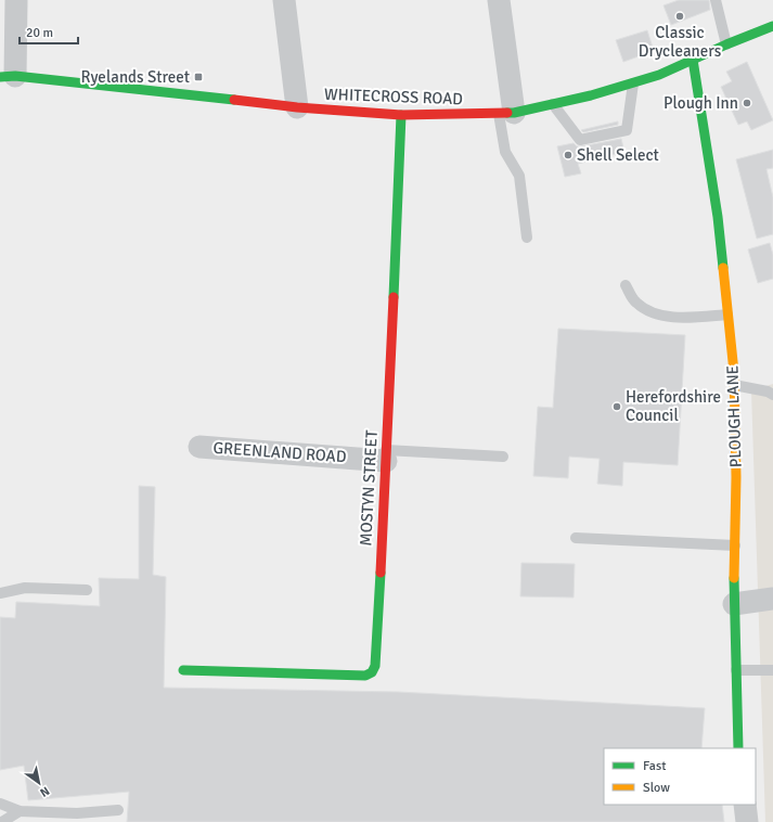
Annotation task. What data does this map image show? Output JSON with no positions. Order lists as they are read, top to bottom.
{
  "streets": {
    "main road": ["WHITECROSS ROAD", "PLOUGH LANE", "MOSTYN STREET"],
    "street": ["GREENLAND ROAD"]
  },
  "crossings": [
    ["WHITECROSS ROAD", "PLOUGH LANE"],
    ["WHITECROSS ROAD", "MOSTYN STREET"],
    ["GREENLAND ROAD", "MOSTYN STREET"]
  ],
  "places": {
    "other": [
      "Classic Drycleaners",
      "Plough Inn",
      "Shell Select",
      "Herefordshire Council"
    ],
    "transit": ["Ryelands Street"]
  },
  "legend": ["Fast", "Slow"],
  "scale_bar": "20 m",
  "north": "bottom right"
}
